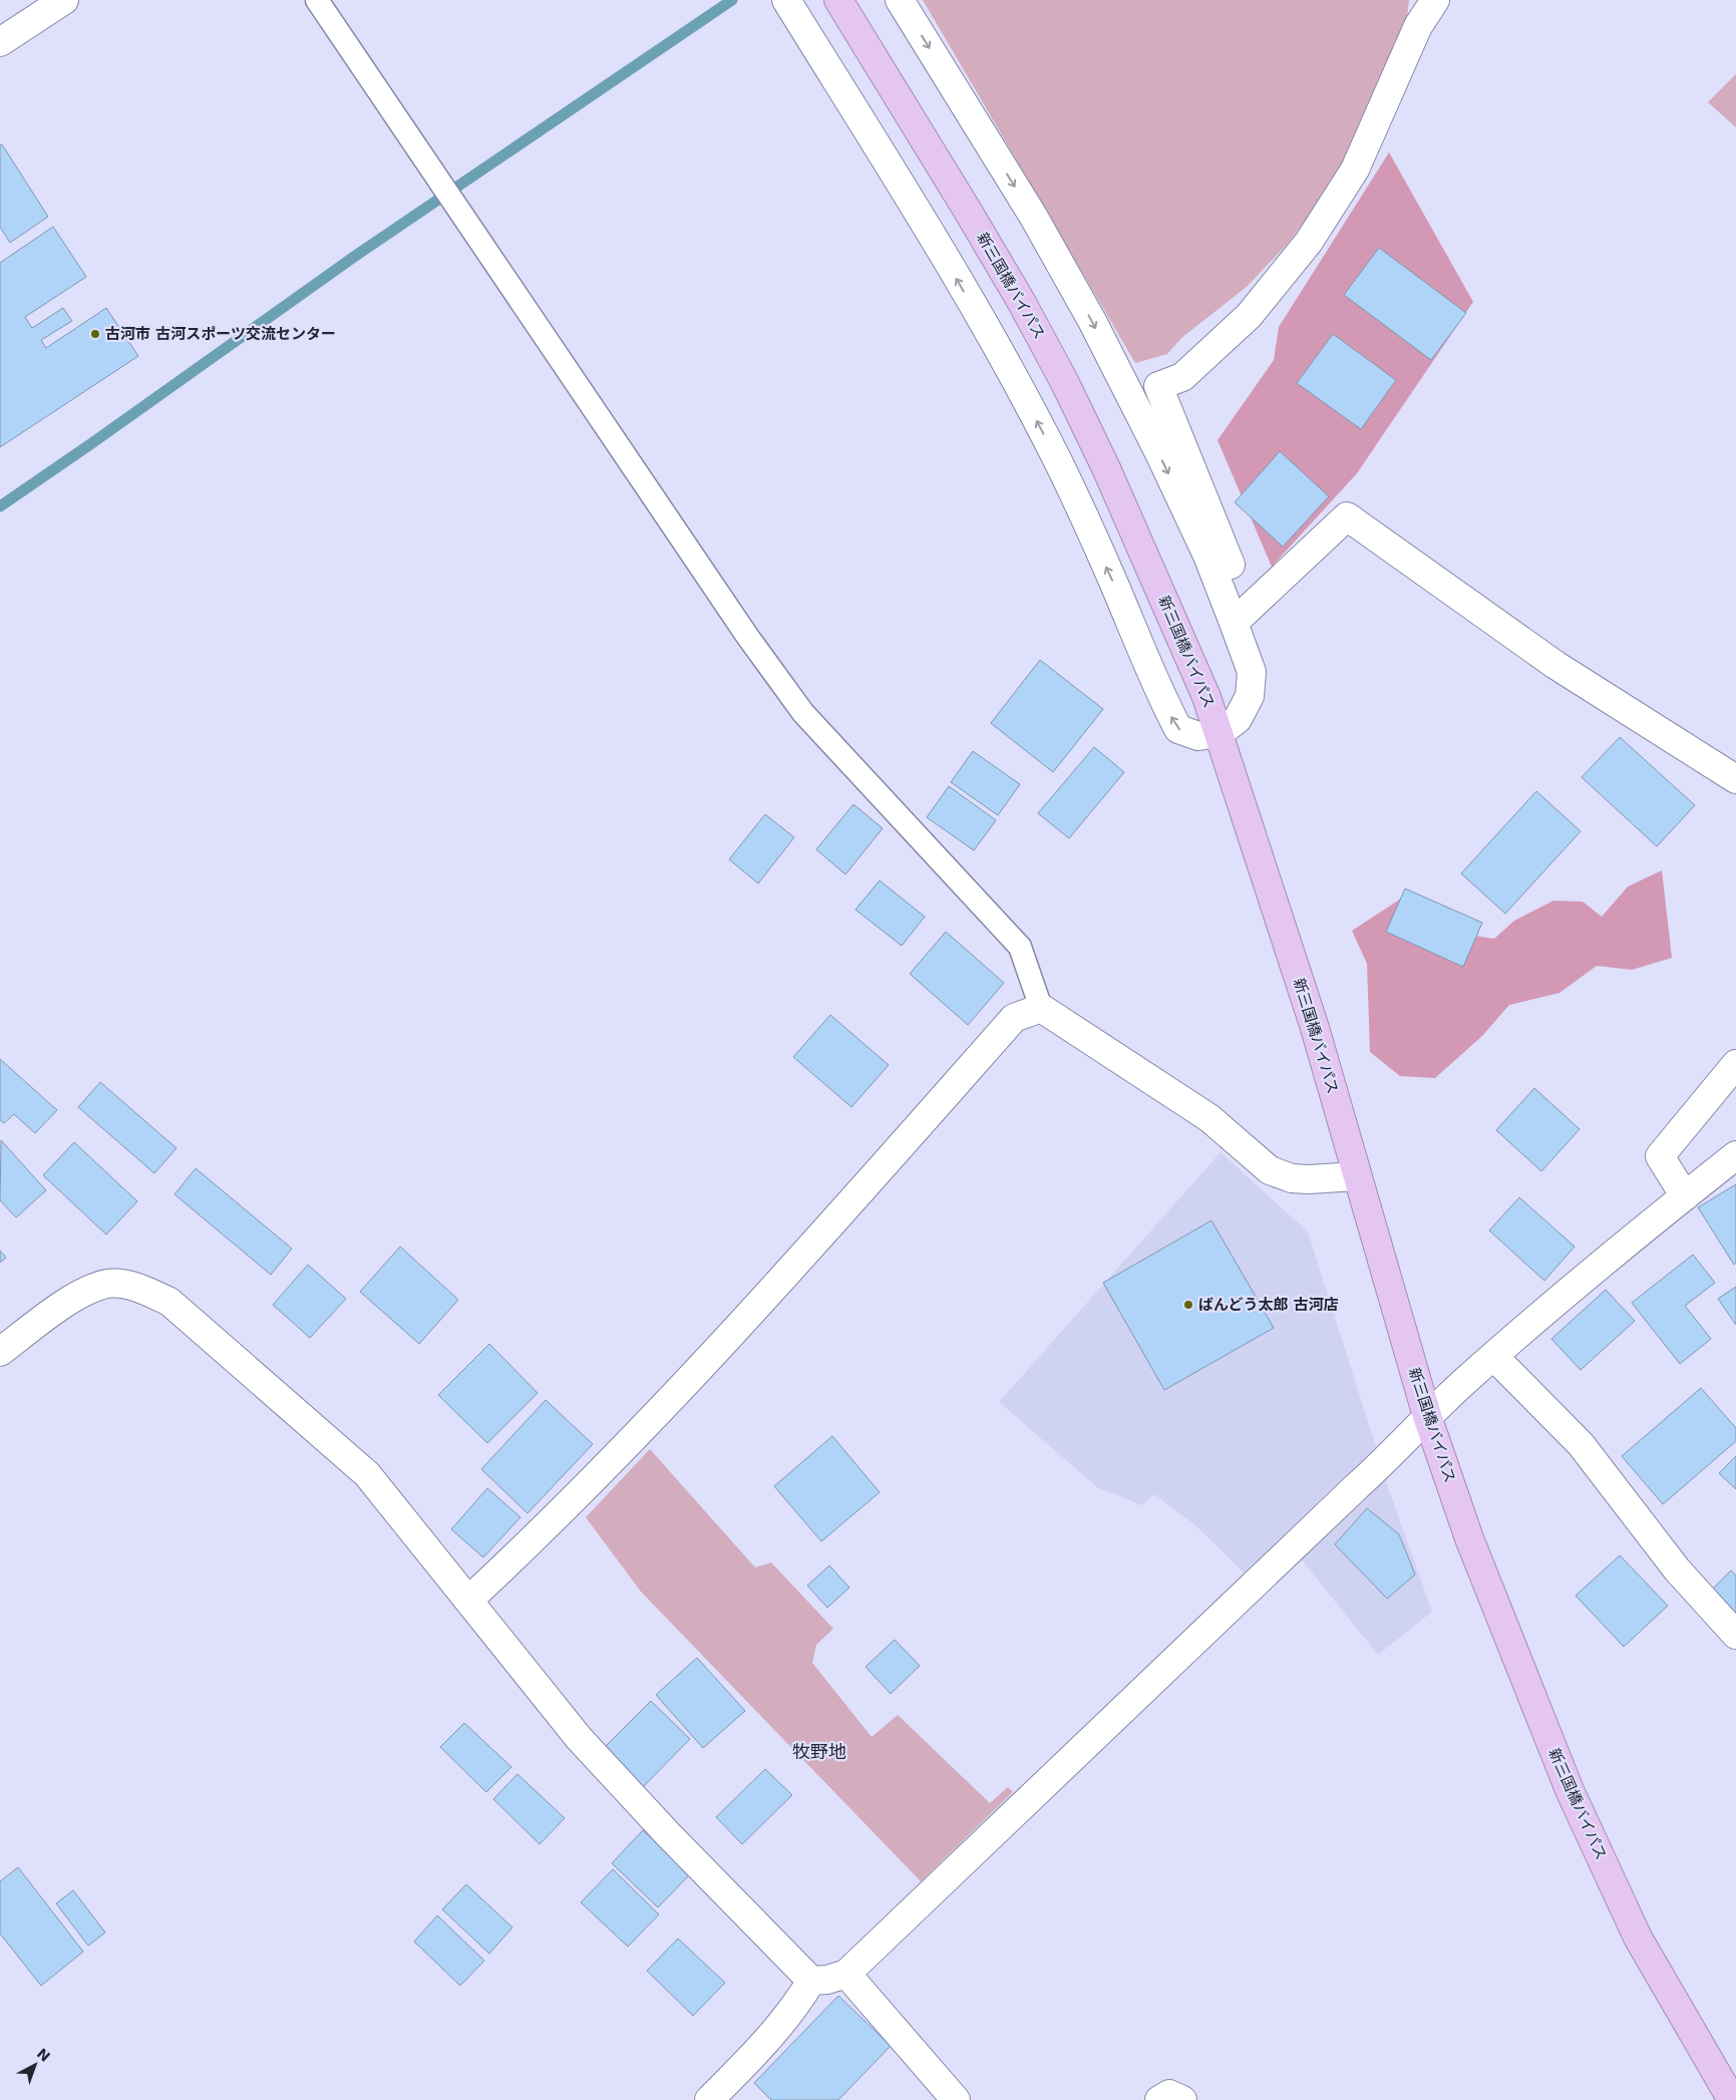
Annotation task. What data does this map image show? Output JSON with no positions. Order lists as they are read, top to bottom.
{
  "streets": {
    "highway": ["新三国橋バイパス"]
  },
  "districts": ["牧野地"],
  "places": ["古河市 古河スポーツ交流センター", "ばんどう太郎 古河店"],
  "north": "top right"
}
